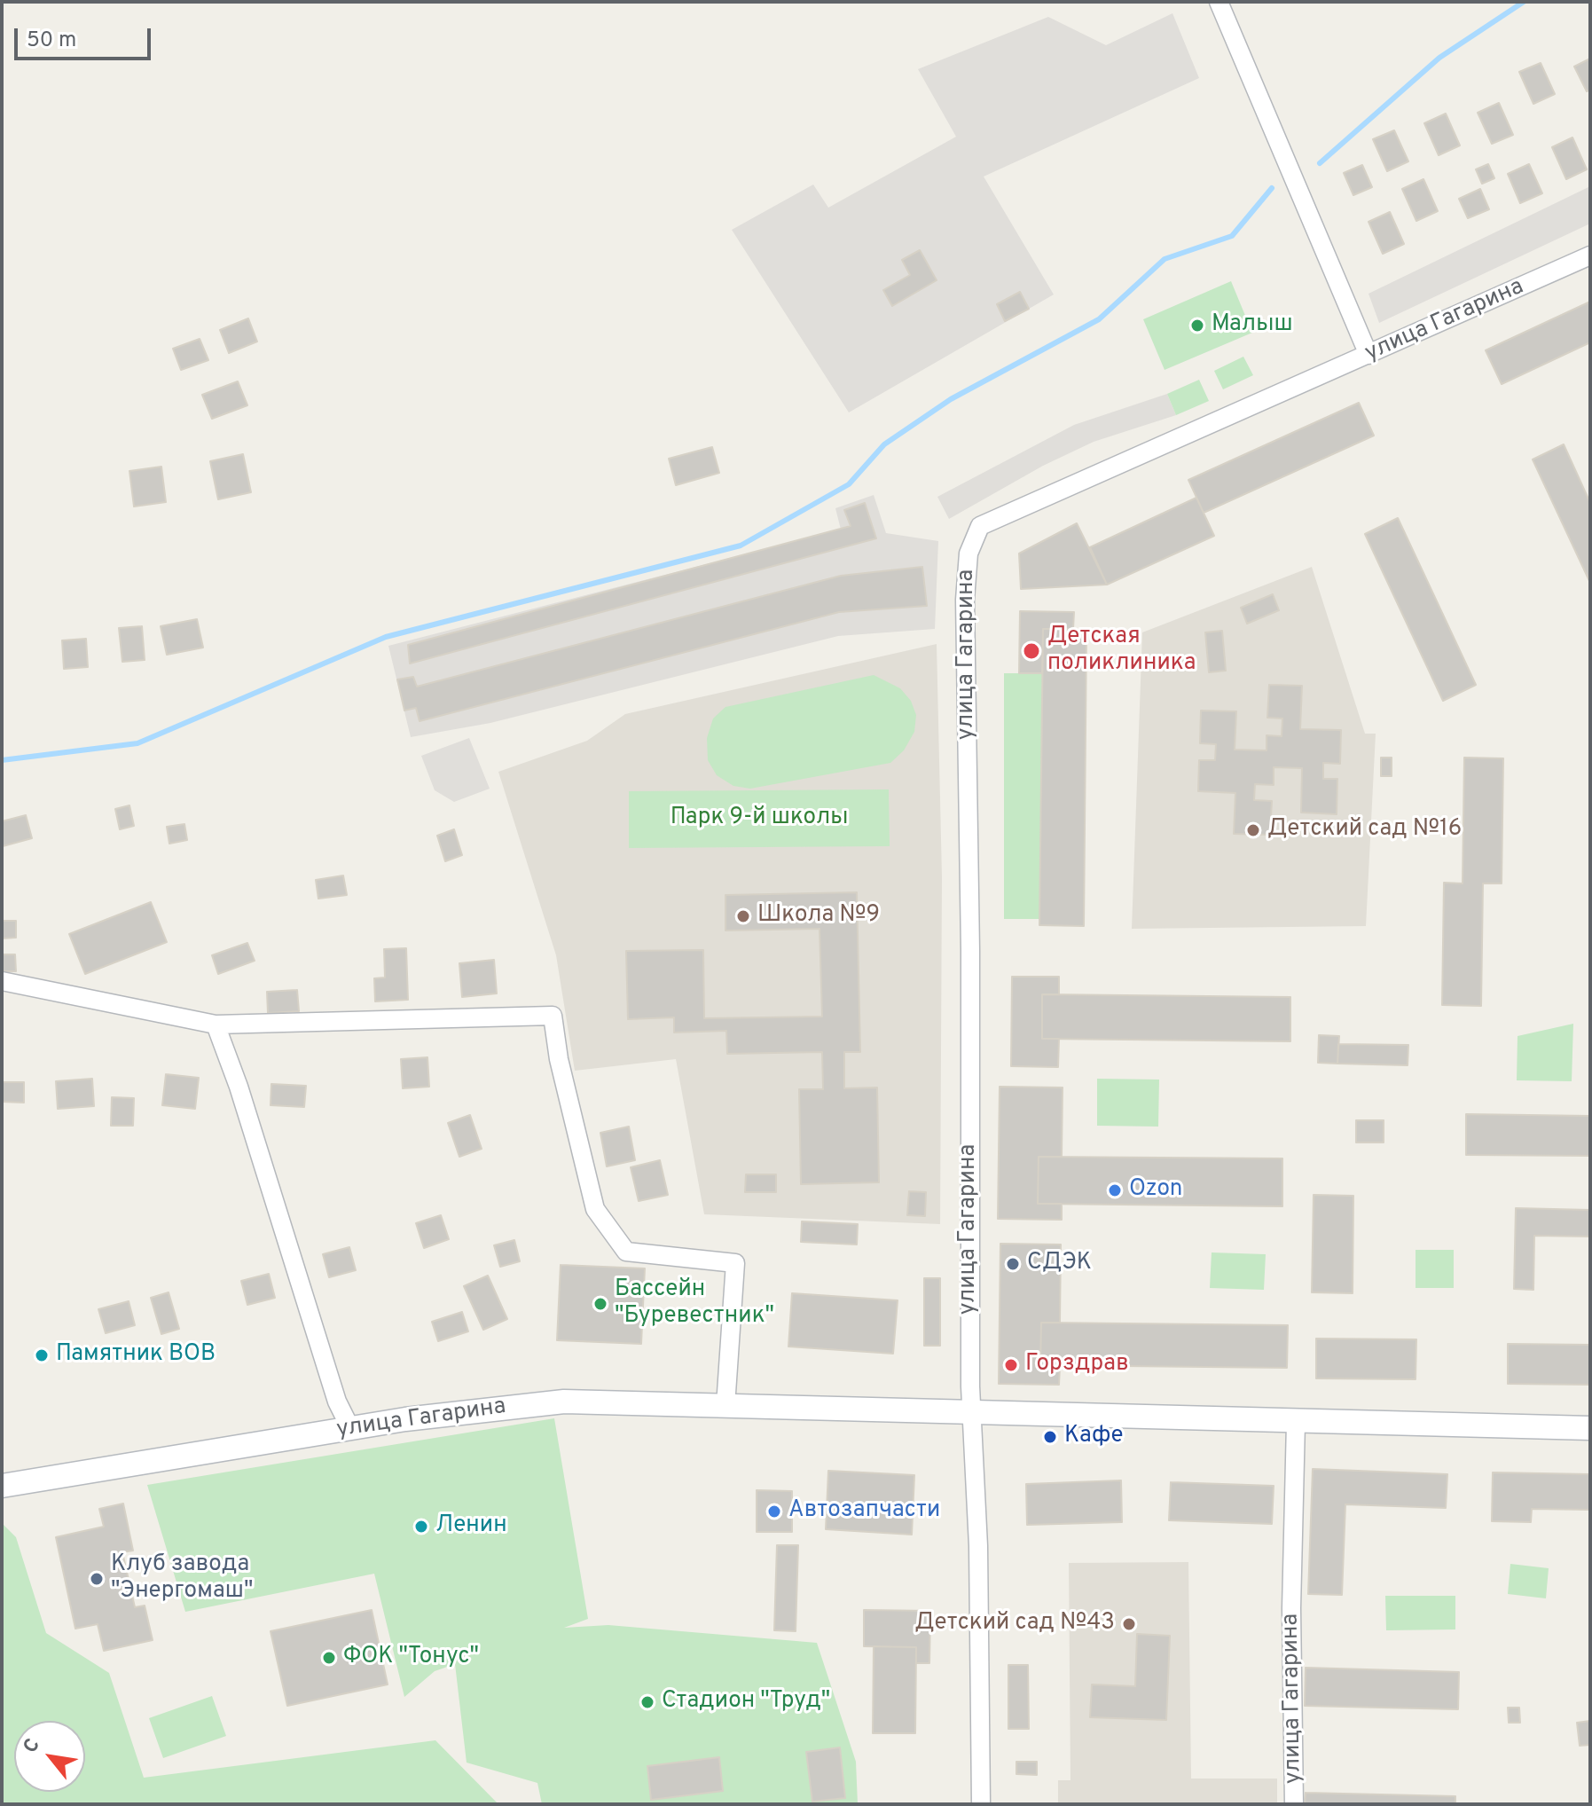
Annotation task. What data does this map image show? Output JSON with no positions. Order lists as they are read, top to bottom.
{
  "streets": {
    "main road": ["улица Гагарина"]
  },
  "parks": ["Парк 9-й школы"],
  "places": [
    "Малыш",
    "Детская поликлиника",
    "Детский сад №16",
    "Школа №9",
    "Ozon",
    "СДЭК",
    "Бассейн \"Буревестник\"",
    "Памятник ВОВ",
    "Горздрав",
    "Кафе",
    "Автозапчасти",
    "Ленин",
    "Клуб завода \"Энергомаш\"",
    "Детский сад №43",
    "ФОК \"Тонус\"",
    "Стадион \"Труд\""
  ],
  "scale_bar": "50 m",
  "north": "top left"
}
